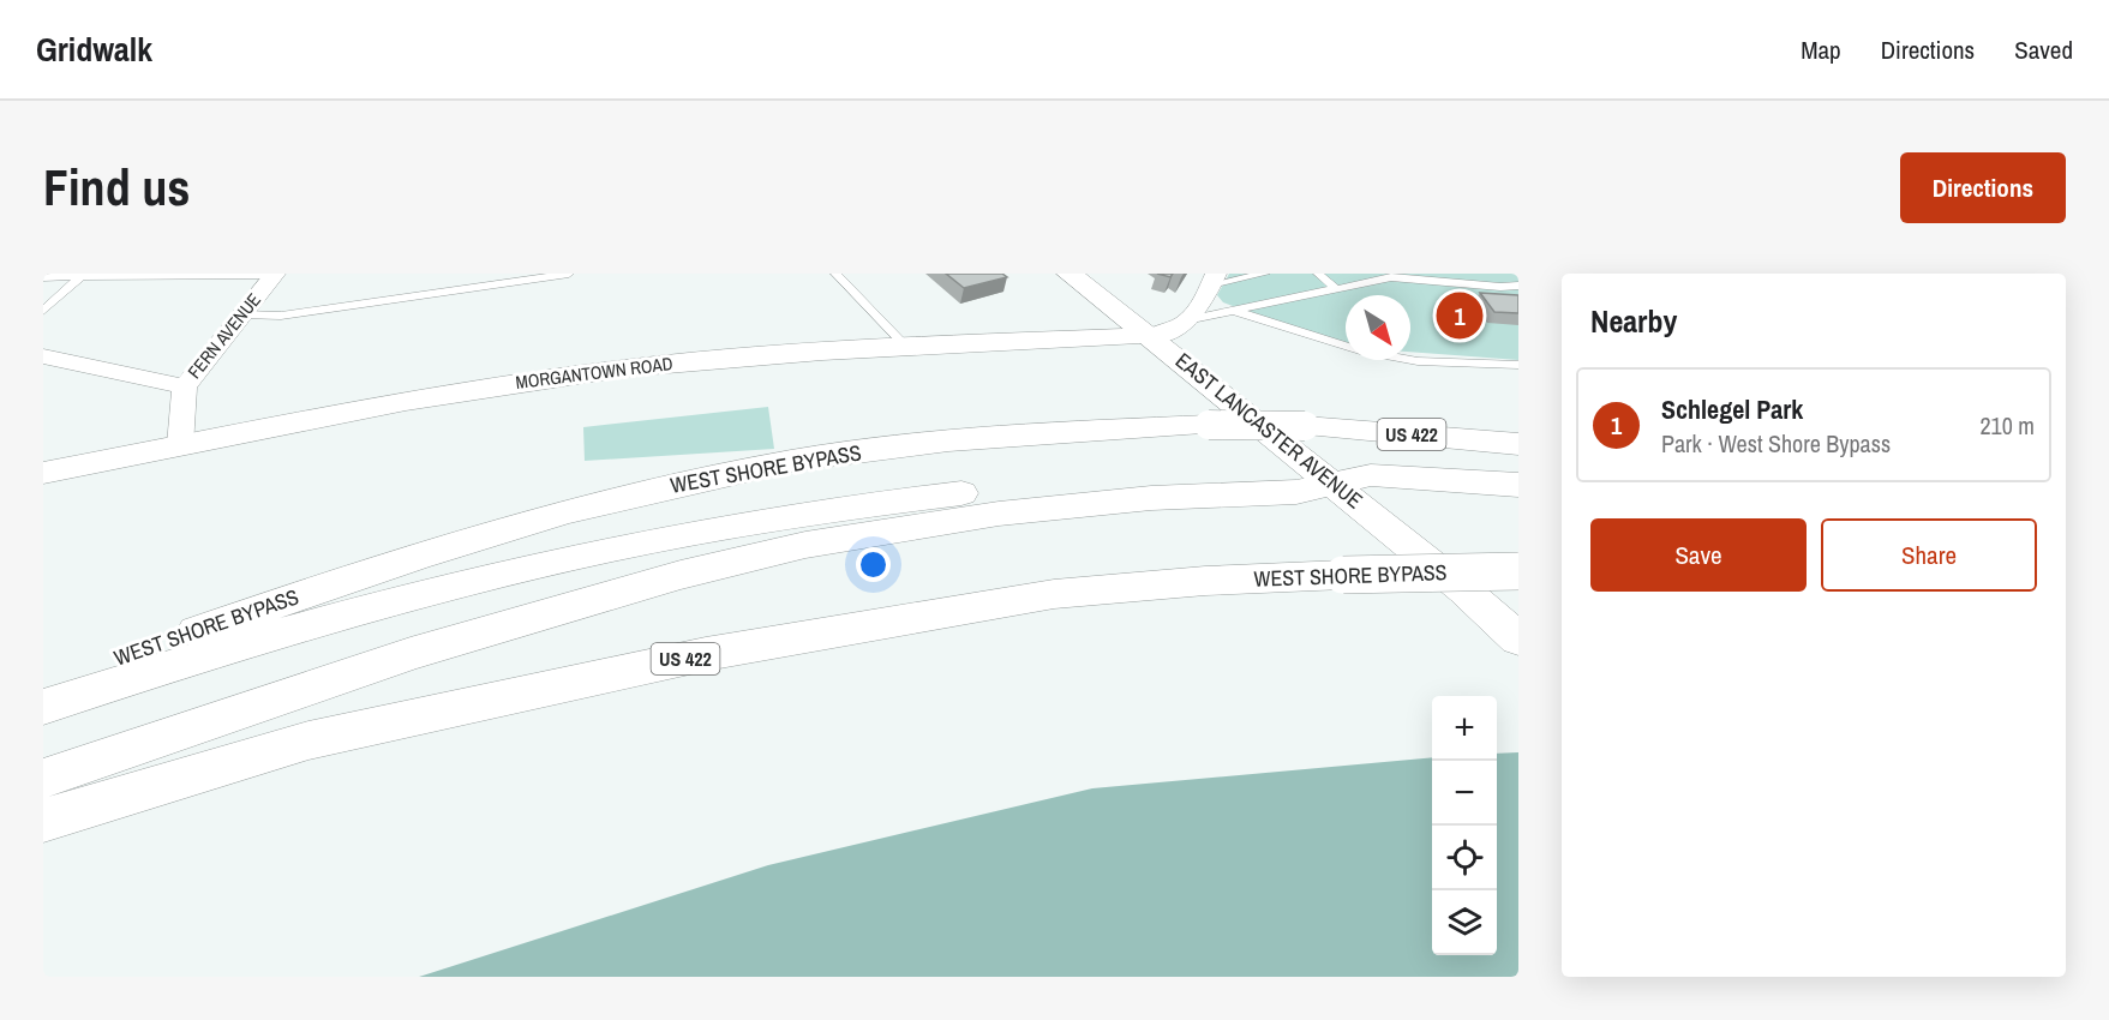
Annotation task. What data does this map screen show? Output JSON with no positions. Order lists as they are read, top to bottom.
{
  "streets": {
    "main road": [
      "MORGANTOWN ROAD",
      "EAST LANCASTER AVENUE",
      "US 422",
      "WEST SHORE BYPASS"
    ],
    "street": ["FERN AVENUE"]
  },
  "crossings": [
    ["FERN AVENUE", "MORGANTOWN ROAD"],
    ["MORGANTOWN ROAD", "EAST LANCASTER AVENUE"]
  ],
  "north": "bottom right",
  "page": {
    "header": "Gridwalk",
    "nav": ["Map", "Directions", "Saved"],
    "buttons": [
      "Directions",
      ["Save", "Share"]
    ],
    "title": "Find us",
    "heading": "Nearby",
    "pins": "1",
    "list": [
      {
        "mark": "1",
        "name": "Schlegel Park",
        "note": "Park · West Shore Bypass",
        "value": "210 m"
      }
    ],
    "map_buttons": ["+", "−"]
  }
}
